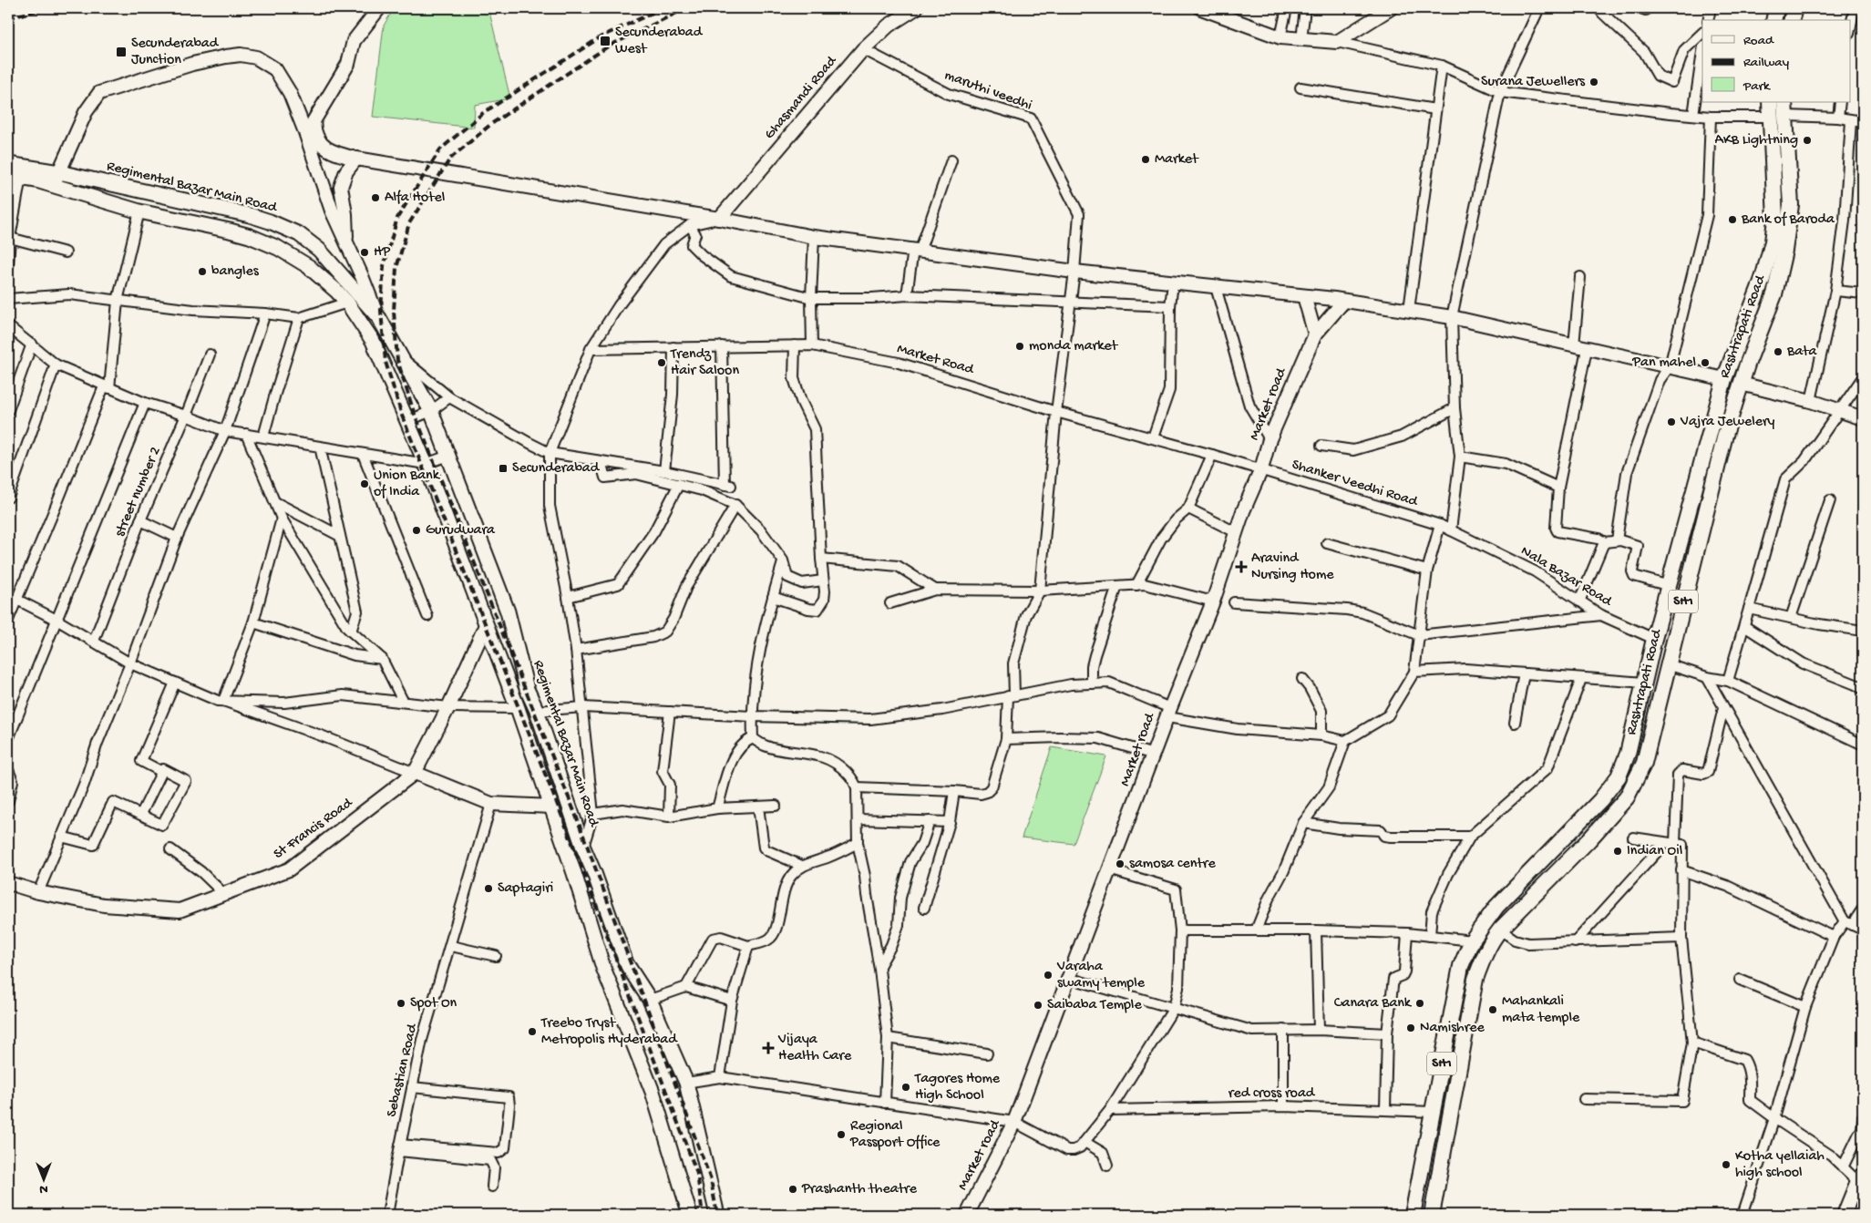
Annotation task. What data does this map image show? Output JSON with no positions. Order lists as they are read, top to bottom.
{
  "streets": {
    "main road": ["Regimental Bazar Main Road", "Rashtrapati Road", "SH1"],
    "street": [
      "maruthi veedhi",
      "Ghasmandi Road",
      "Market Road",
      "Market road",
      "Shanker Veedhi Road",
      "street number 2",
      "Nala Bazar Road",
      "St Francis Road",
      "Sebastian Road",
      "red cross road"
    ]
  },
  "crossings": [
    ["maruthi veedhi", "Ghasmandi Road"],
    ["maruthi veedhi", "Market Road"],
    ["Regimental Bazar Main Road", "St Francis Road"],
    ["Rashtrapati Road", "Nala Bazar Road"],
    ["Rashtrapati Road", "red cross road"],
    ["Market Road", "Market road"],
    ["Market Road", "Shanker Veedhi Road"],
    ["Market road", "Shanker Veedhi Road"],
    ["Shanker Veedhi Road", "Nala Bazar Road"]
  ],
  "places": {
    "transit": ["Secunderabad West", "Secunderabad Junction", "Secunderabad"],
    "other": [
      "Surana Jewellers",
      "AKB Lightning",
      "Market",
      "Alfa Hotel",
      "Bank of Baroda",
      "HP",
      "bangles",
      "monda market",
      "Bata",
      "Trendz Hair Saloon",
      "Pan mahel",
      "Vajra Jewelery",
      "Union Bank of India",
      "Gurudwara",
      "Indian Oil",
      "samosa centre",
      "Saptagiri",
      "Varaha swamy temple",
      "Spot On",
      "Canara Bank",
      "Saibaba Temple",
      "Mahankali mata temple",
      "Namishree",
      "Treebo Tryst Metropolis Hyderabad",
      "Tagores Home High School",
      "Regional Passport Office",
      "Kotha yellaiah high school",
      "Prashanth theatre"
    ],
    "health": ["Aravind Nursing Home", "Vijaya Health Care"]
  },
  "legend": ["Road", "Railway", "Park"],
  "north": "bottom"
}
